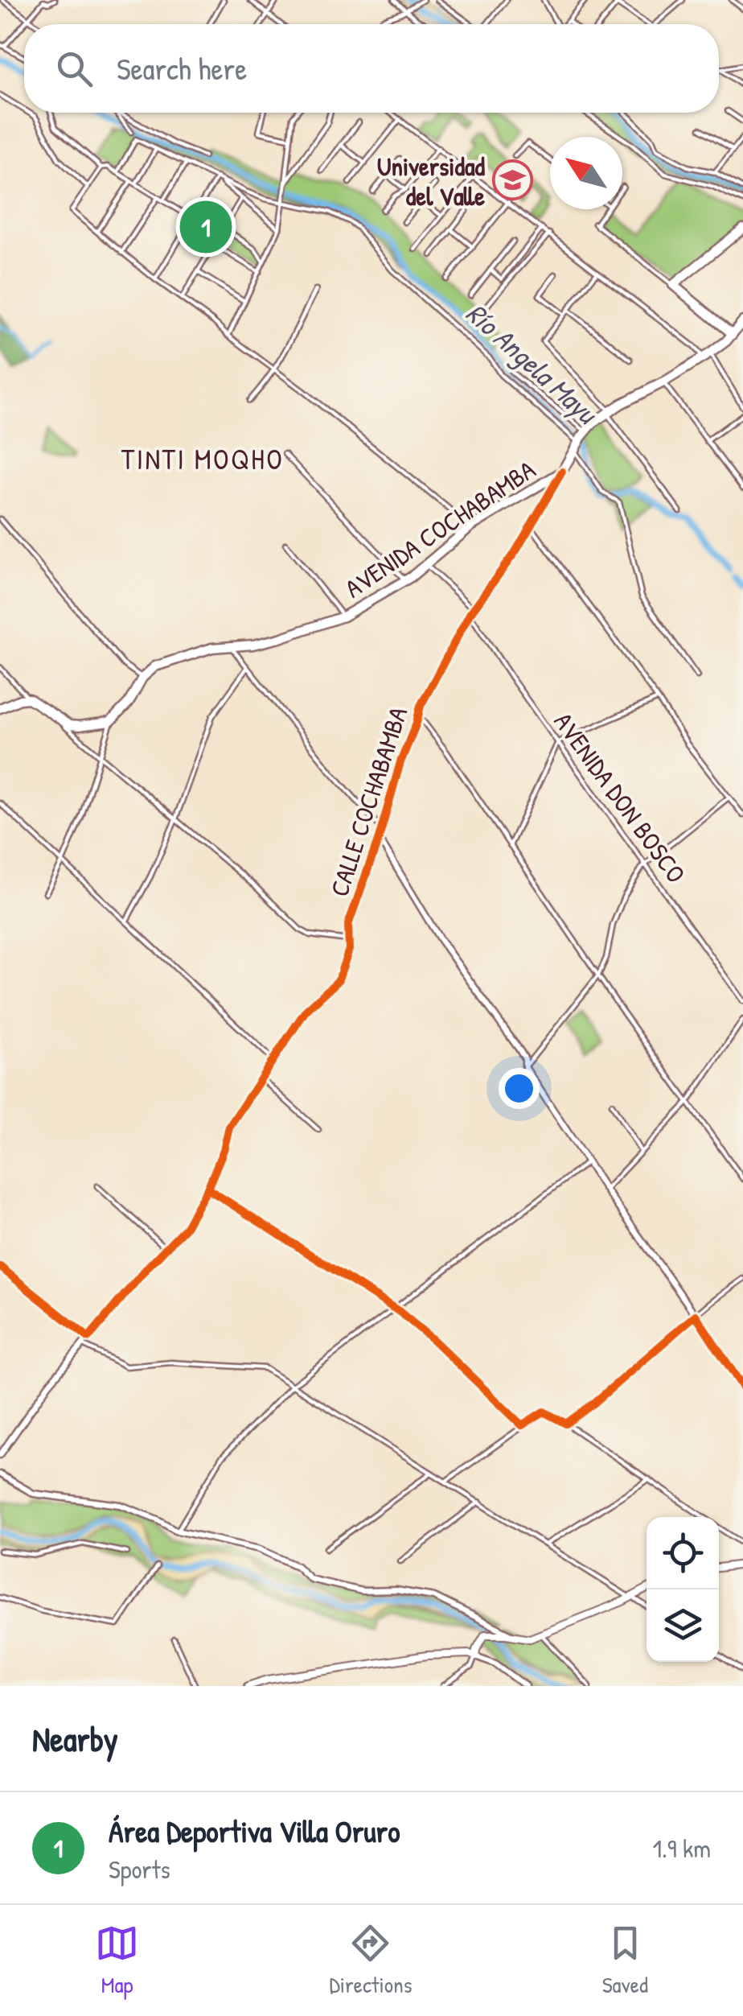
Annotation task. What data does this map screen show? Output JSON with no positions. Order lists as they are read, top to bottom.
{
  "streets": {
    "main road": ["AVENIDA COCHABAMBA"],
    "street": ["AVENIDA DON BOSCO", "CALLE COCHABAMBA"]
  },
  "crossings": [
    ["AVENIDA COCHABAMBA", "AVENIDA DON BOSCO"],
    ["AVENIDA COCHABAMBA", "CALLE COCHABAMBA"],
    ["AVENIDA DON BOSCO", "CALLE COCHABAMBA"]
  ],
  "districts": ["TINTI MOQHO"],
  "water": ["Río Angela Mayu"],
  "places": {
    "school or university": ["Universidad del Valle"]
  },
  "north": "top left",
  "page": {
    "search": "Search here",
    "pins": "1",
    "heading": "Nearby",
    "list": [
      {
        "mark": "1",
        "name": "Área Deportiva Villa Oruro",
        "note": "Sports",
        "value": "1.9 km"
      }
    ],
    "nav": ["Map", "Directions", "Saved"]
  }
}
